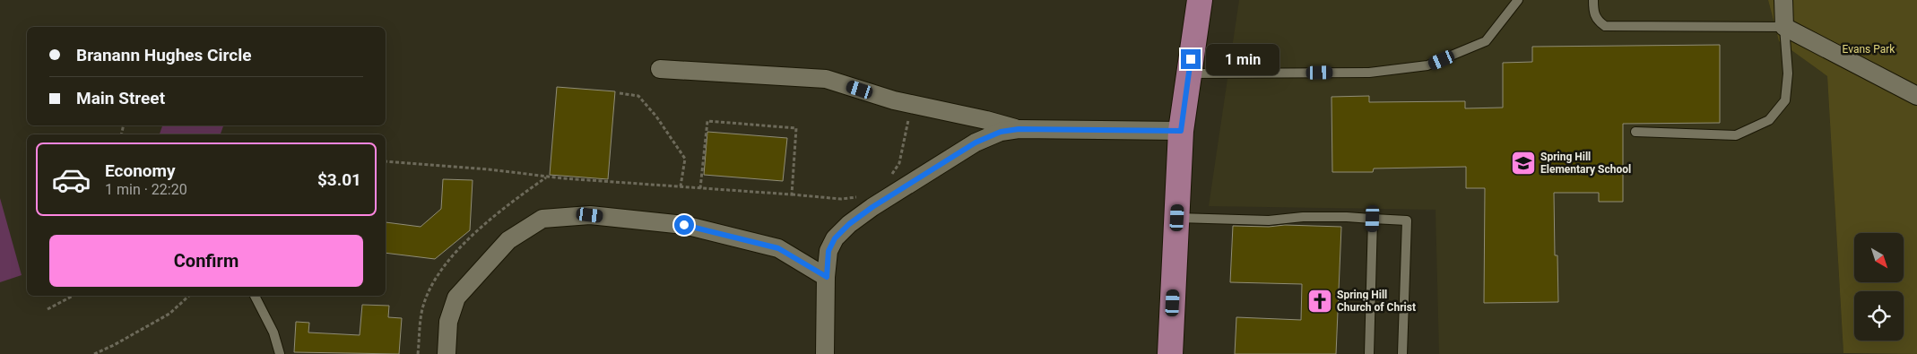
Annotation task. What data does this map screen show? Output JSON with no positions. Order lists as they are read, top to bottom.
{
  "parks": ["Evans Park"],
  "places": {
    "school or university": ["Spring Hill Elementary School"],
    "church": ["Spring Hill Church of Christ"]
  },
  "north": "bottom right",
  "page": {
    "banner": ["Branann Hughes Circle", "Main Street"],
    "bubble": "1 min",
    "list": [
      {
        "name": "Economy",
        "note": "1 min · 22:20",
        "value": "$3.01"
      }
    ],
    "buttons": "Confirm"
  }
}
